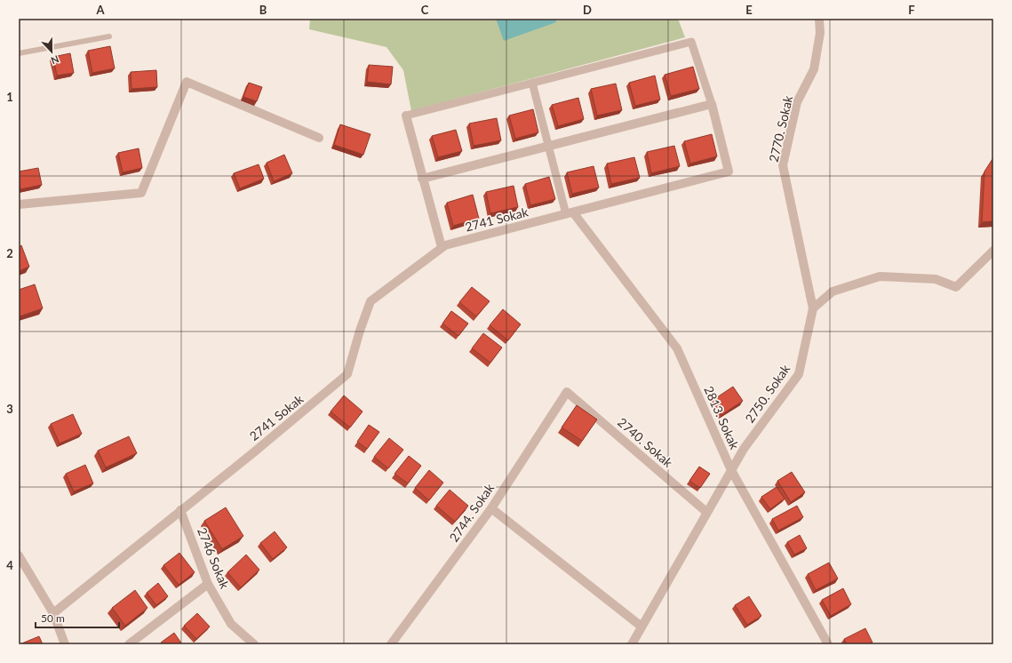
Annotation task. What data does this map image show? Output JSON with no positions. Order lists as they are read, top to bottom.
{
  "streets": {
    "street": [
      "2770. Sokak",
      "2741 Sokak",
      "2750. Sokak",
      "2813. Sokak",
      "2740. Sokak",
      "2744. Sokak",
      "2746 Sokak"
    ]
  },
  "crossings": [
    ["2770. Sokak", "2750. Sokak"],
    ["2741 Sokak", "2813. Sokak"],
    ["2741 Sokak", "2746 Sokak"],
    ["2750. Sokak", "2813. Sokak"],
    ["2750. Sokak", "2740. Sokak"],
    ["2740. Sokak", "2744. Sokak"]
  ],
  "scale_bar": "50 m",
  "north": "bottom",
  "grid": {
    "columns": [
      "A",
      "B",
      "C",
      "D",
      "E",
      "F"
    ],
    "rows": [
      "1",
      "2",
      "3",
      "4"
    ]
  }
}
